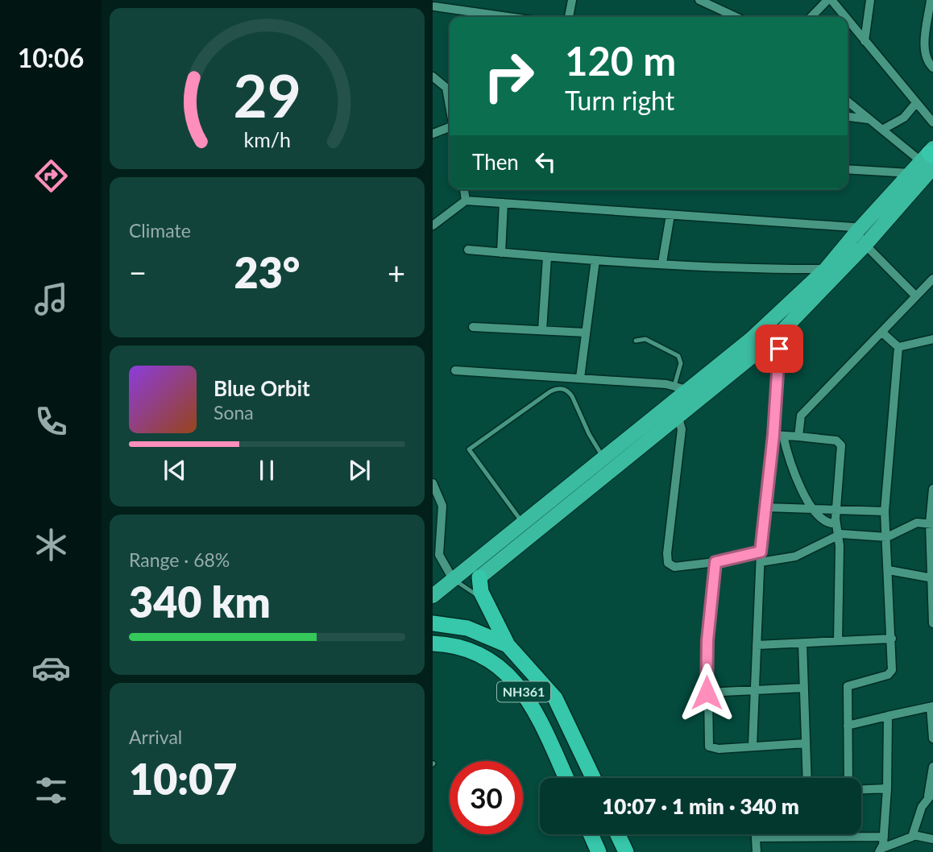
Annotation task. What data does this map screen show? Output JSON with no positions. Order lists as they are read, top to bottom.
{
  "streets": {
    "highway": ["NH361"]
  },
  "page": {
    "tabs": "10:06",
    "turn": ["120 m", "Turn right"],
    "then": "Then",
    "tile": [
      "Climate",
      ["Range · 68%", "340 km"],
      ["Arrival", "10:07"]
    ],
    "heat": ["−", "23°", "+"],
    "song": ["Blue Orbit", "Sona"],
    "limit": "30",
    "trip": "10:07 · 1 min · 340 m",
    "gauge": ["29", "km/h"]
  }
}
